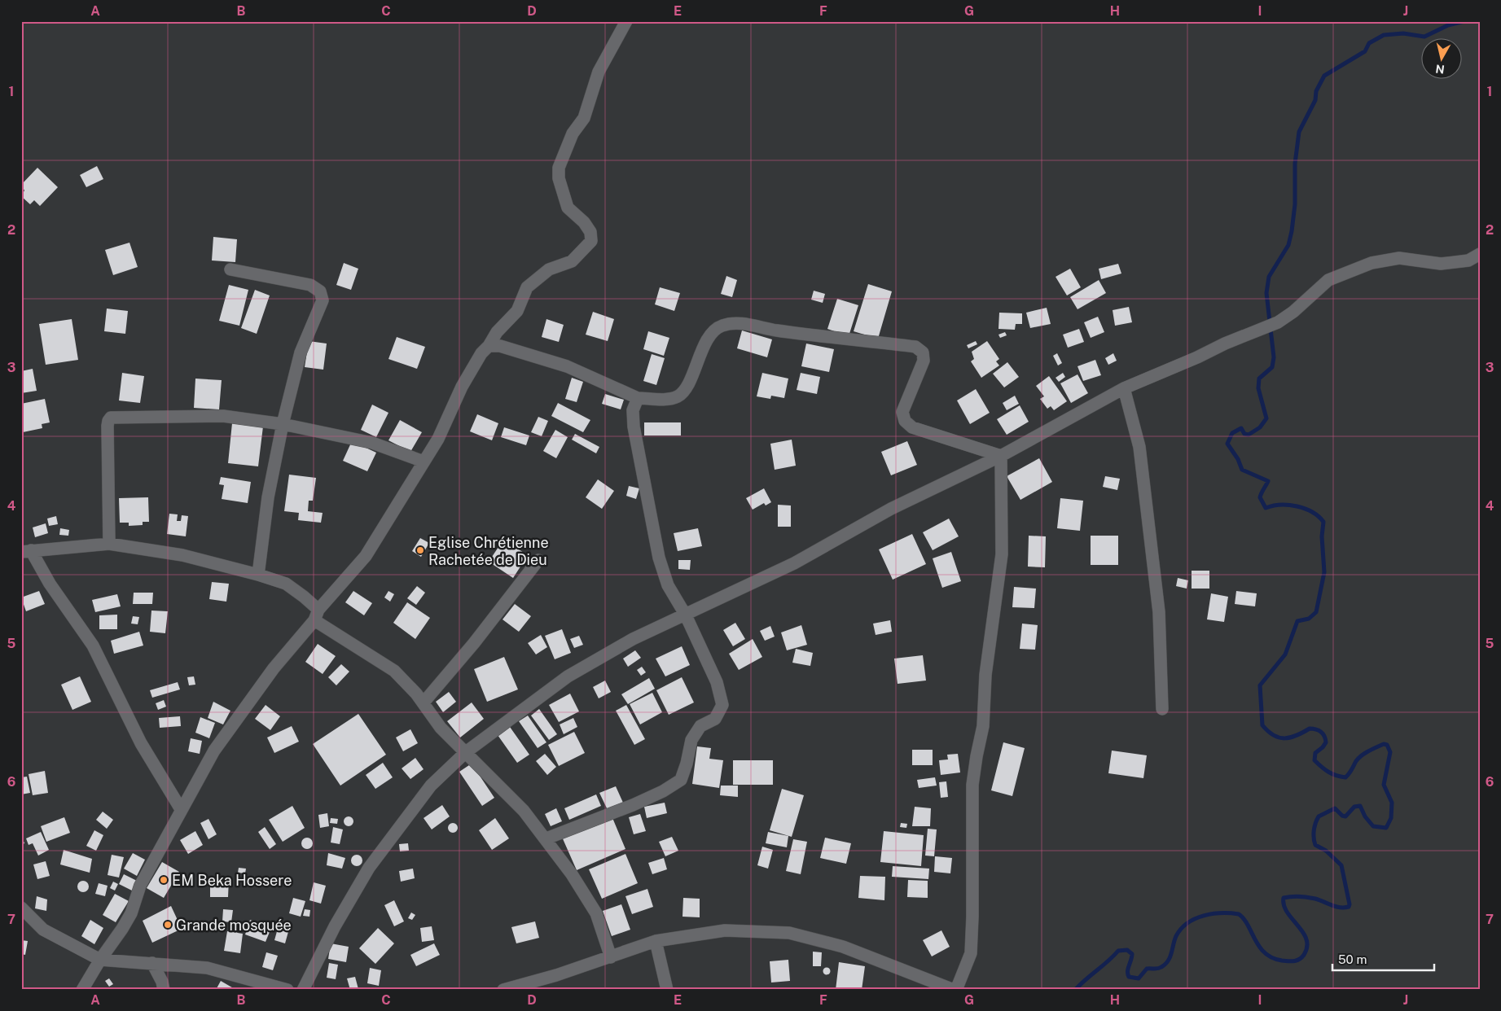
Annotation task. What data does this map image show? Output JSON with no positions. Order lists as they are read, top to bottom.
{
  "places": ["Eglise Chrétienne Rachetée de Dieu", "EM Beka Hossere", "Grande mosquée"],
  "scale_bar": "50 m",
  "north": "bottom",
  "grid": {
    "columns": [
      "A",
      "B",
      "C",
      "D",
      "E",
      "F",
      "G",
      "H",
      "I",
      "J"
    ],
    "rows": [
      "1",
      "2",
      "3",
      "4",
      "5",
      "6",
      "7"
    ]
  }
}
